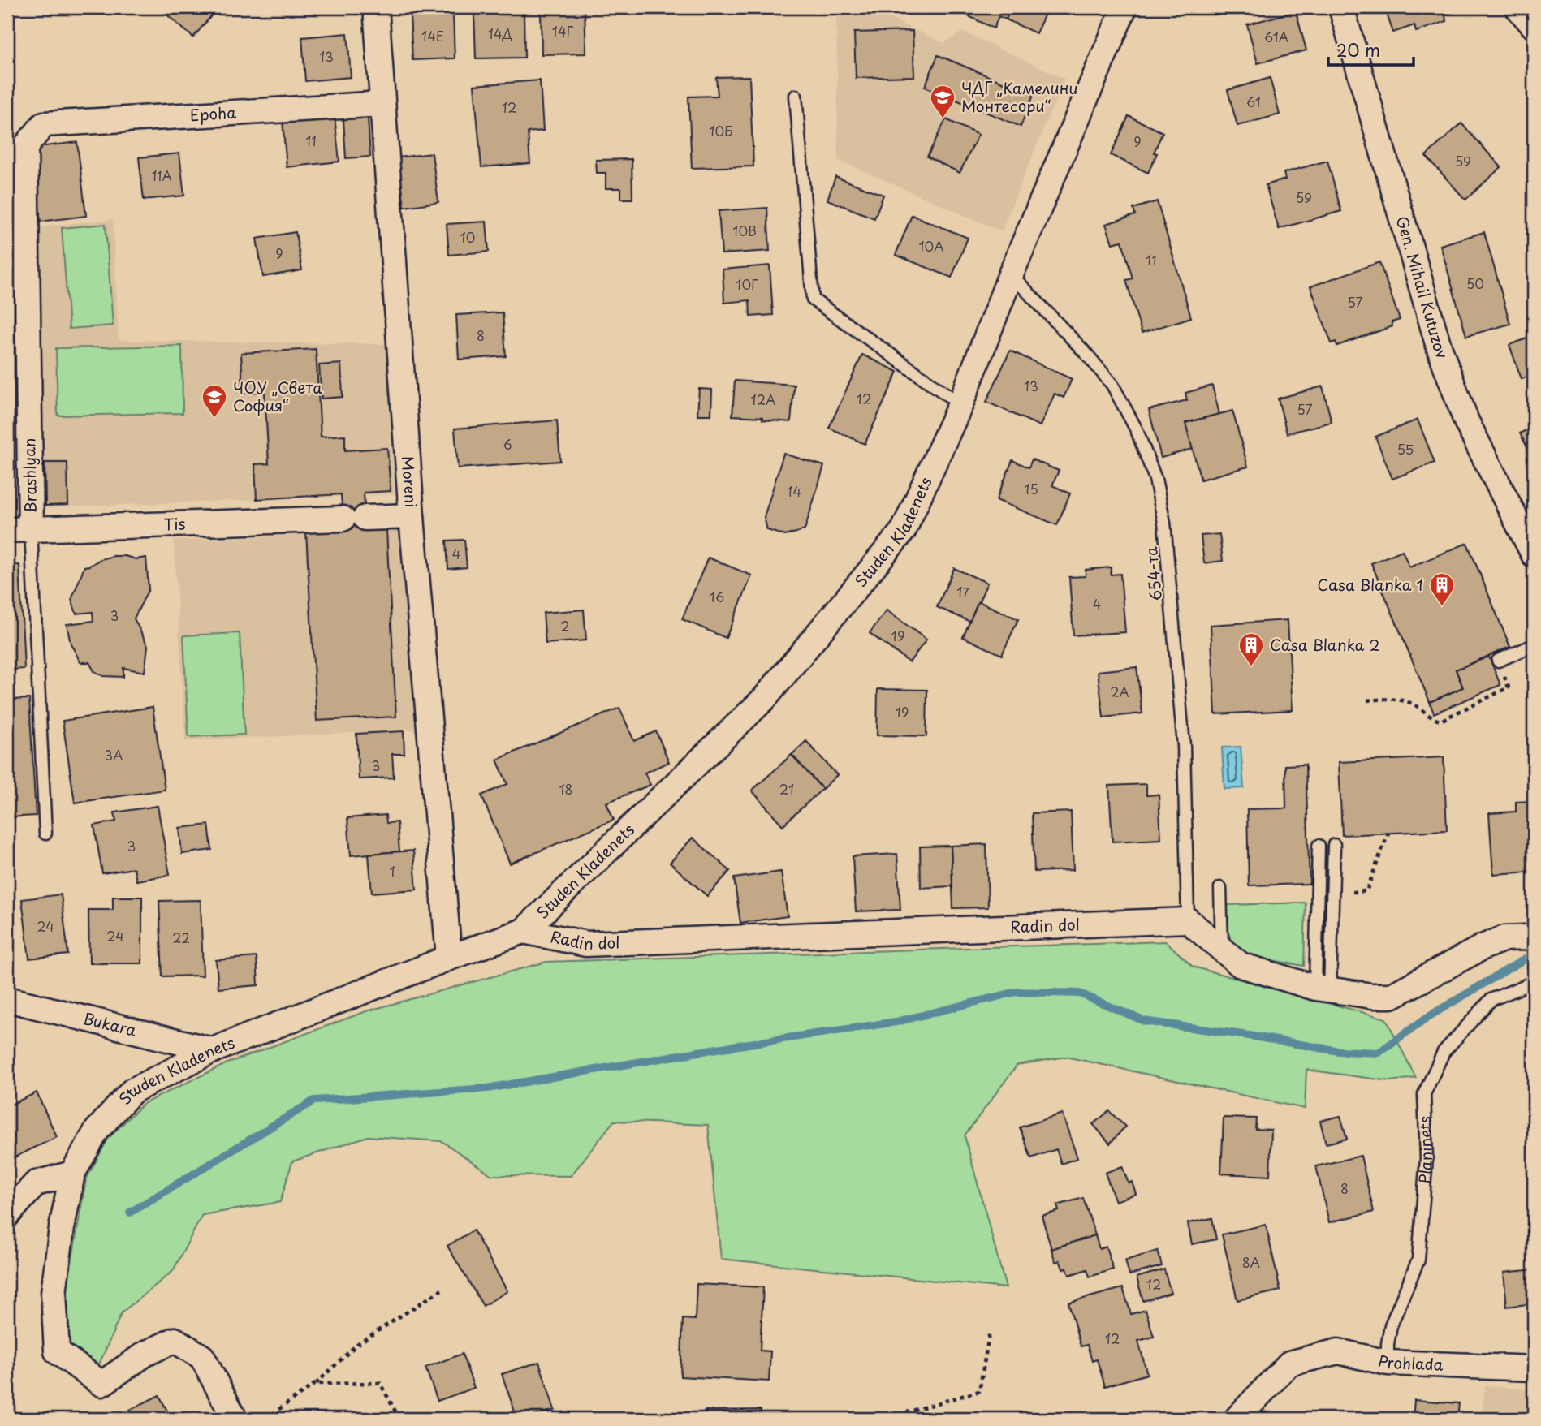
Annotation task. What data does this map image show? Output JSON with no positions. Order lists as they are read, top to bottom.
{
  "streets": {
    "street": [
      "Epoha",
      "Gen. Mihail Kutuzov",
      "Brashlyan",
      "Moreni",
      "Tis",
      "Studen Kladenets",
      "Radin dol",
      "Bukara",
      "Prohlada"
    ],
    "lane": ["654-та", "Planinets"]
  },
  "crossings": [
    ["Epoha", "Brashlyan"],
    ["Epoha", "Moreni"],
    ["Brashlyan", "Tis"],
    ["Moreni", "Tis"],
    ["Moreni", "Studen Kladenets"],
    ["Studen Kladenets", "654-та"],
    ["Studen Kladenets", "Radin dol"],
    ["Studen Kladenets", "Bukara"],
    ["654-та", "Radin dol"],
    ["Planinets", "Prohlada"]
  ],
  "places": {
    "school or university": ["ЧДГ „Камелини Монтесори“", "ЧОУ „Света София“"],
    "building": ["Casa Blanka 1", "Casa Blanka 2"]
  },
  "house_numbers": [
    "14Г",
    "14Д",
    "14Е",
    "61А",
    "13",
    "61",
    "12",
    "10Б",
    "11",
    "9",
    "59",
    "11А",
    "59",
    "10В",
    "10",
    "10А",
    "9",
    "11",
    "50",
    "10Г",
    "57",
    "8",
    "13",
    "12",
    "12А",
    "57",
    "6",
    "55",
    "15",
    "14",
    "4",
    "17",
    "16",
    "4",
    "3",
    "2",
    "19",
    "2А",
    "19",
    "3А",
    "3",
    "18",
    "21",
    "3",
    "1",
    "24",
    "24",
    "22",
    "8",
    "8A",
    "12",
    "12"
  ],
  "scale_bar": "20 m"
}
